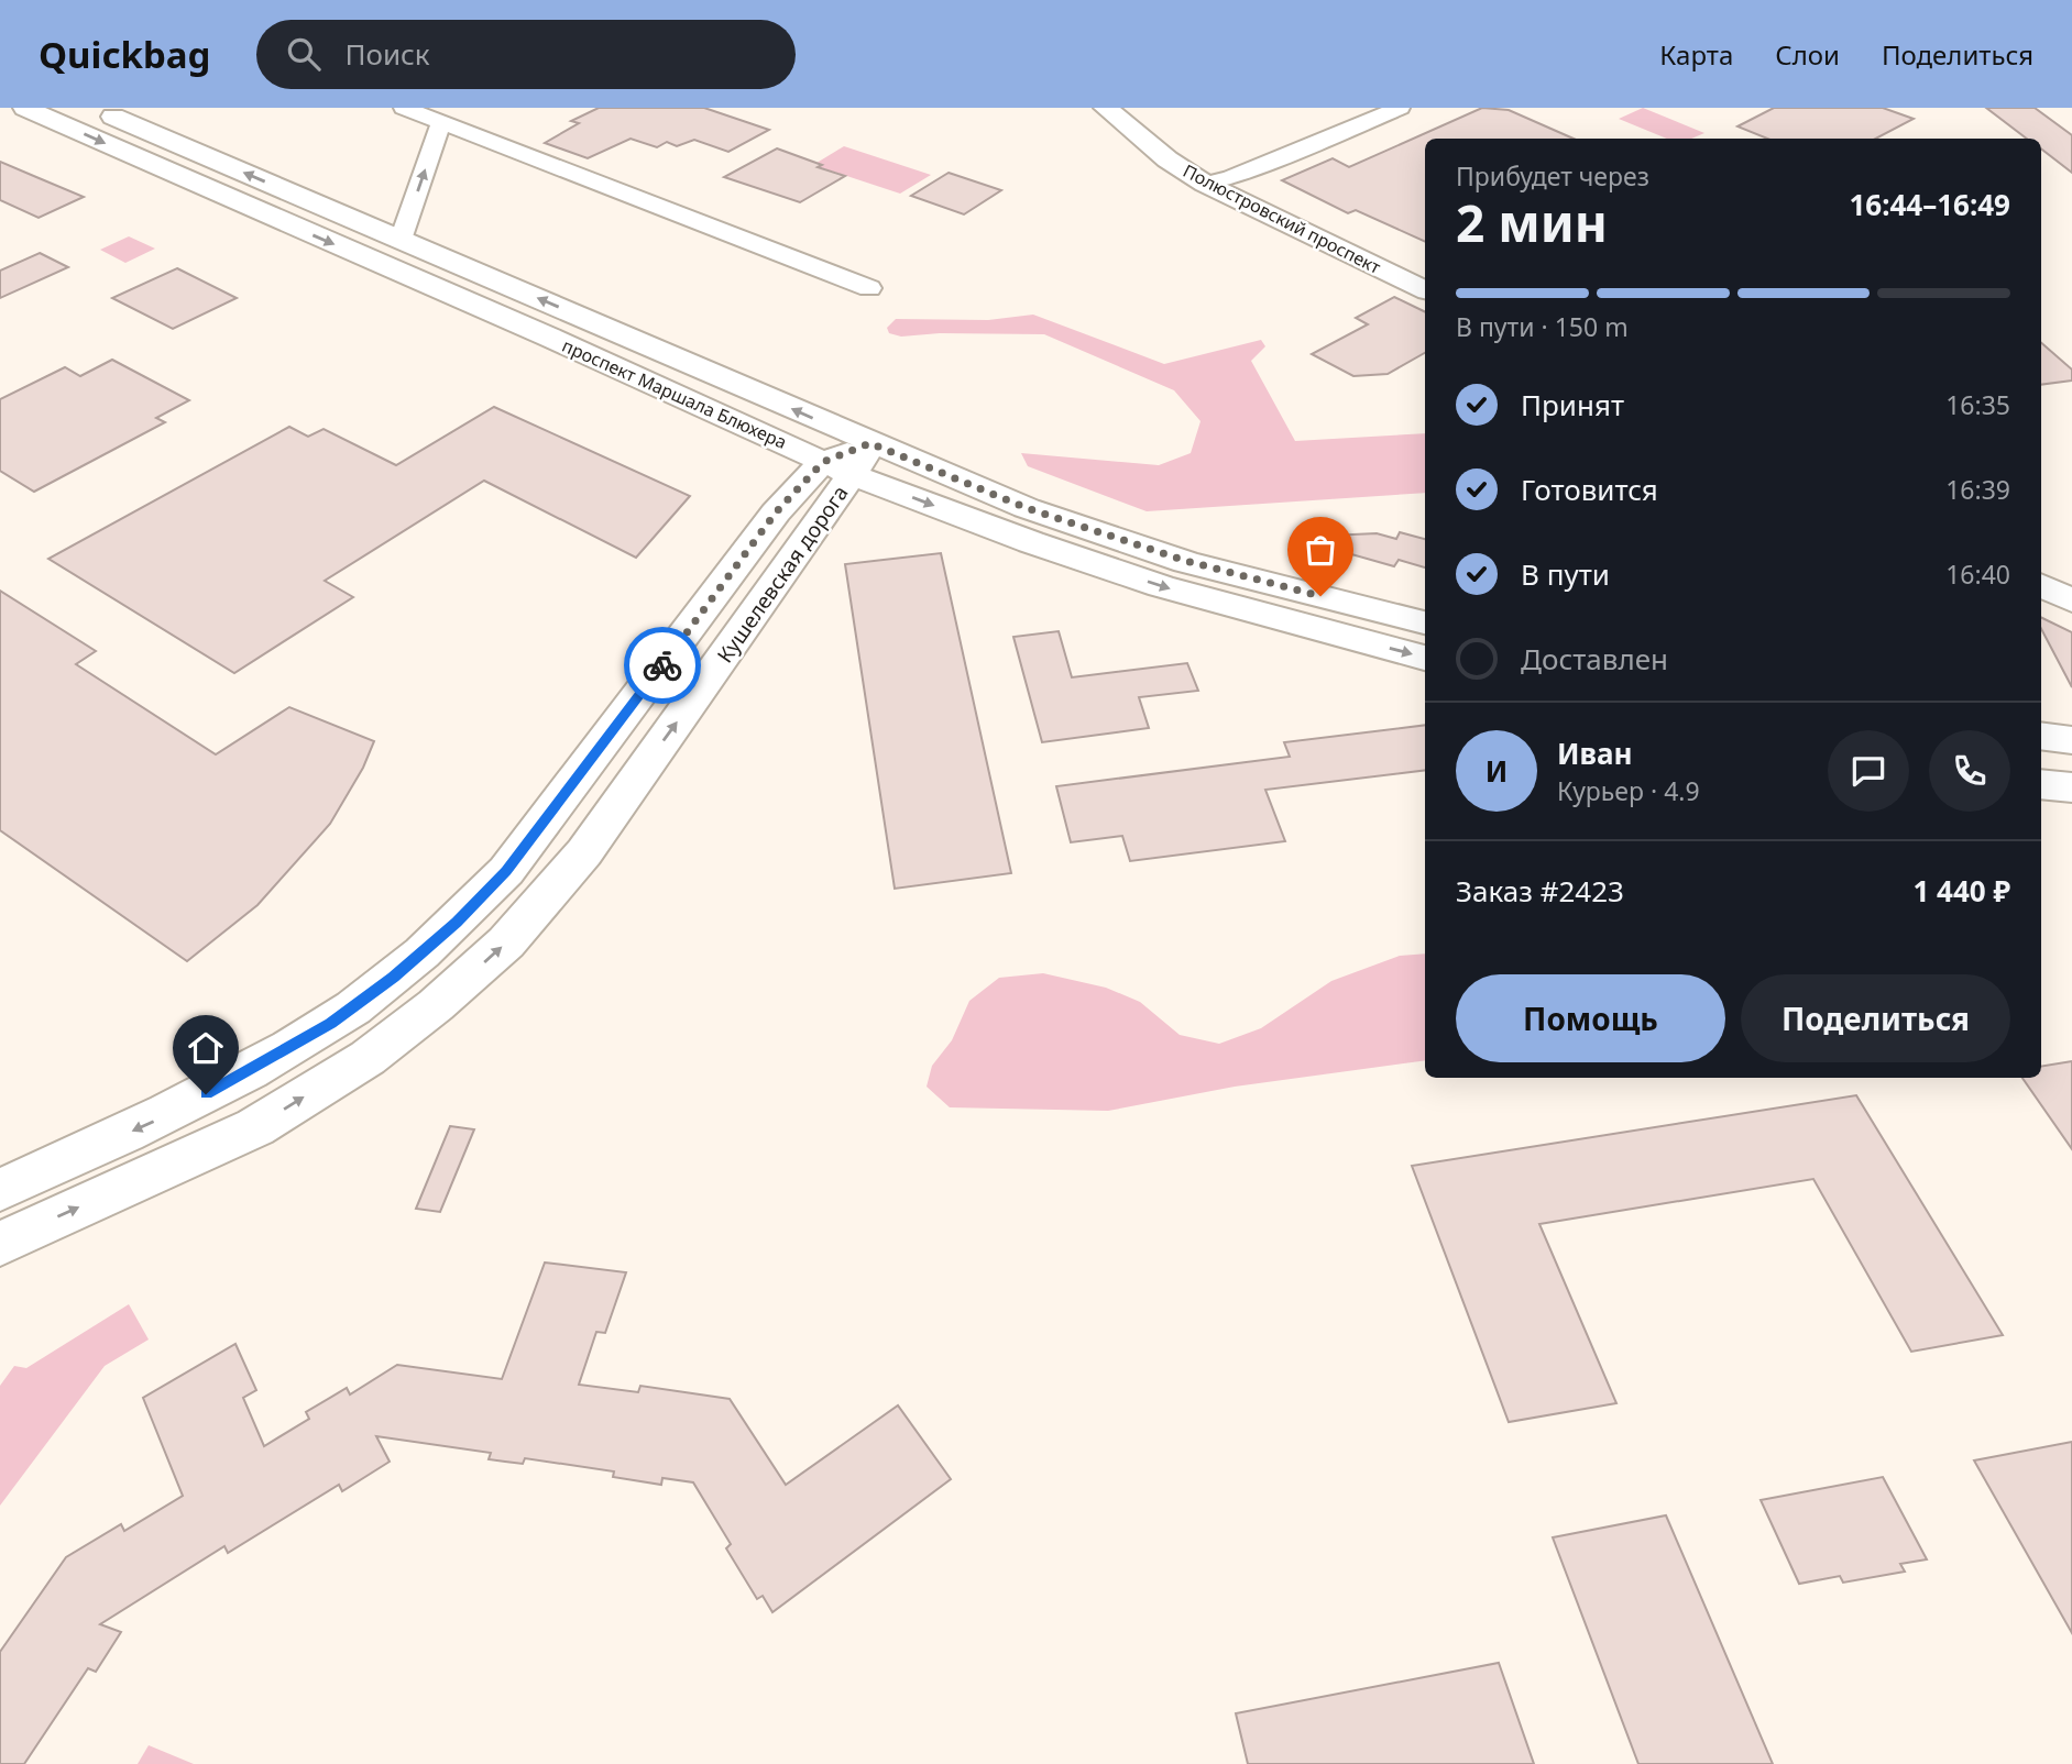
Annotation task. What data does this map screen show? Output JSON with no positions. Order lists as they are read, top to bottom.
{
  "streets": {
    "main road": ["Полюстровский проспект", "проспект Маршала Блюхера", "Кушелевская дорога"]
  },
  "crossings": [
    ["проспект Маршала Блюхера", "Кушелевская дорога"]
  ],
  "page": {
    "header": "Quickbag",
    "search": "Поиск",
    "nav": ["Карта", "Слои", "Поделиться"],
    "heading": ["2 мин", "Прибудет через", "16:44–16:49"],
    "panel": [
      "Иван",
      "Курьер · 4.9",
      "Заказ #2423",
      "1 440 ₽"
    ],
    "bar": "В пути · 150 m",
    "list": [
      ["Принят", "16:35"],
      ["Готовится", "16:39"],
      ["В пути", "16:40"],
      "Доставлен"
    ],
    "round": "И",
    "buttons": ["Помощь", "Поделиться"]
  }
}
